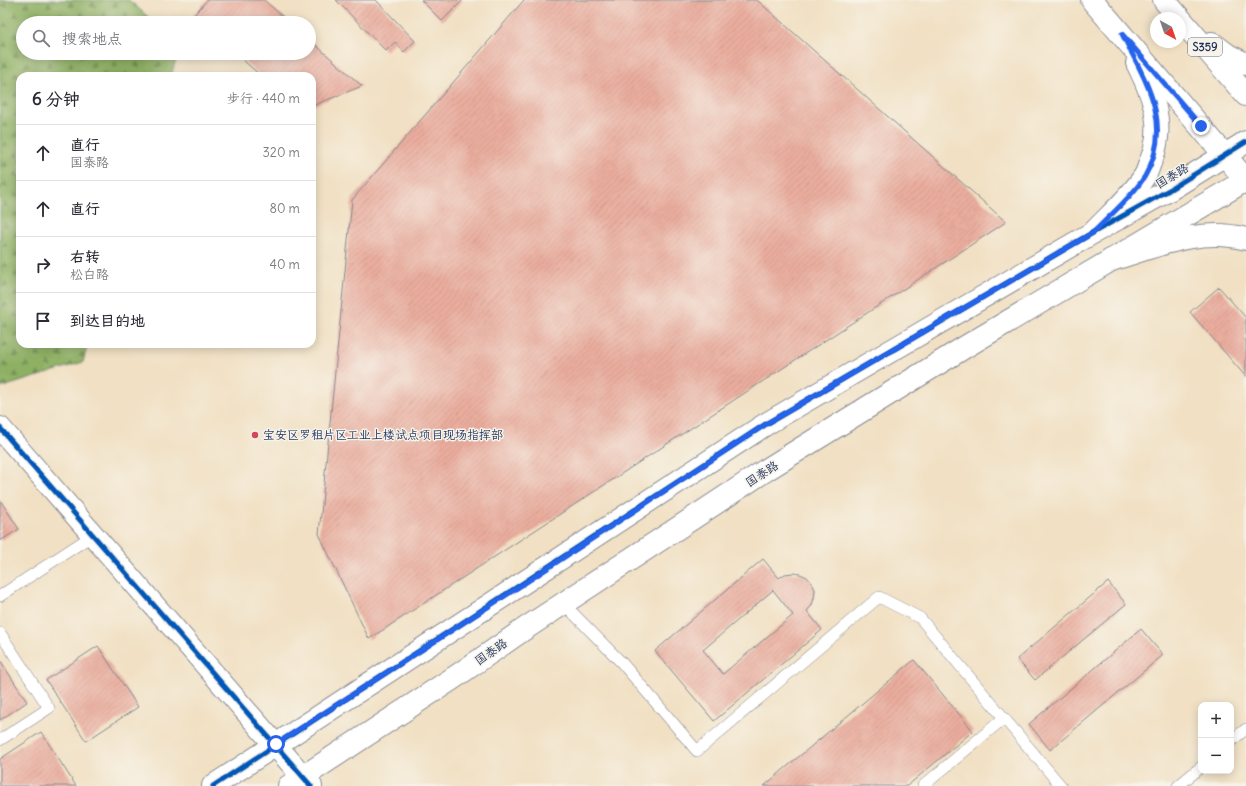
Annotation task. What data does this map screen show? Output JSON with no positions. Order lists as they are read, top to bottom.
{
  "streets": {
    "street": ["S359", "国泰路"]
  },
  "places": ["宝安区罗租片区工业上楼试点项目现场指挥部"],
  "north": "bottom right",
  "page": {
    "search": "搜索地点",
    "heading": ["6 分钟", "步行 · 440 m"],
    "list": [
      ["直行", "国泰路", "320 m"],
      ["直行", "80 m"],
      ["右转", "松白路", "40 m"],
      "到达目的地"
    ],
    "map_buttons": ["+", "−"]
  }
}
